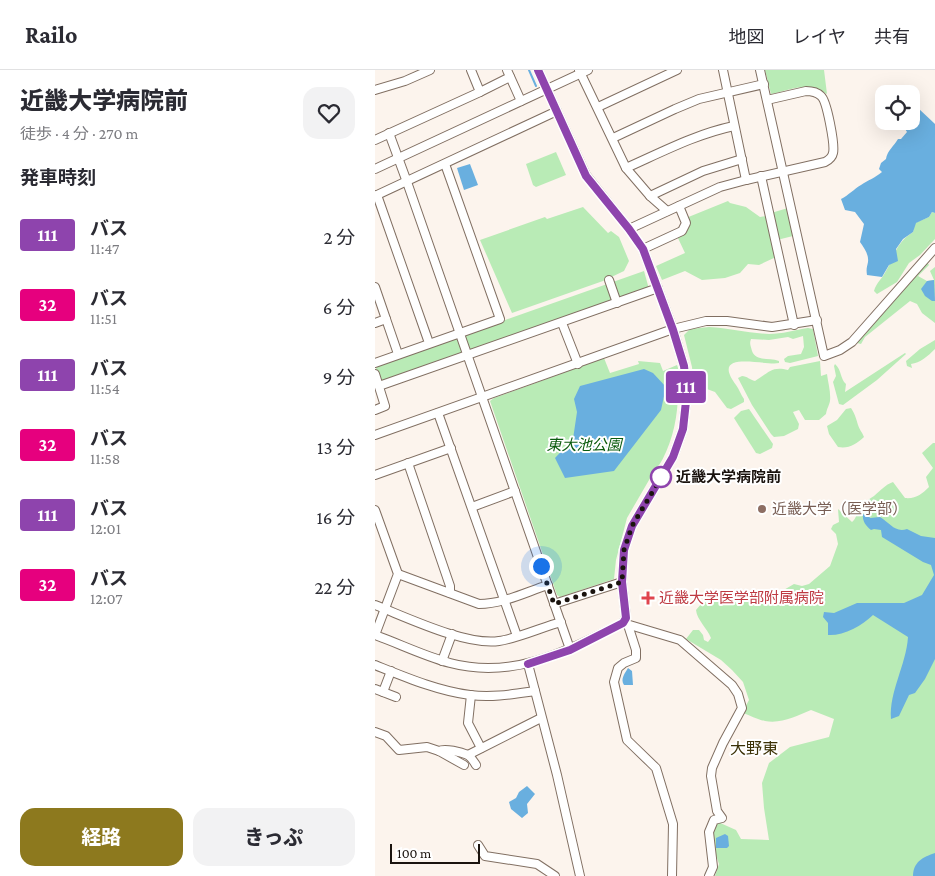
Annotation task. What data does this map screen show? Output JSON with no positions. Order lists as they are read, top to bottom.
{
  "districts": ["大野東"],
  "parks": ["東大池公園"],
  "places": {
    "other": ["近畿大学病院前", "近畿大学（医学部）"],
    "health": ["近畿大学医学部附属病院"]
  },
  "lines": ["bus line 111"],
  "scale_bar": "100 m",
  "page": {
    "header": "Railo",
    "nav": ["地図", "レイヤ", "共有"],
    "heading": [
      ["近畿大学病院前", "徒歩 · 4 分 · 270 m"],
      "発車時刻"
    ],
    "on_map": "111",
    "list": [
      {
        "mark": "111",
        "name": "バス",
        "note": "11:47",
        "value": "2 分"
      },
      {
        "mark": "32",
        "name": "バス",
        "note": "11:51",
        "value": "6 分"
      },
      {
        "mark": "111",
        "name": "バス",
        "note": "11:54",
        "value": "9 分"
      },
      {
        "mark": "32",
        "name": "バス",
        "note": "11:58",
        "value": "13 分"
      },
      {
        "mark": "111",
        "name": "バス",
        "note": "12:01",
        "value": "16 分"
      },
      {
        "mark": "32",
        "name": "バス",
        "note": "12:07",
        "value": "22 分"
      }
    ],
    "buttons": ["経路", "きっぷ"],
    "scale": "100 m"
  }
}
